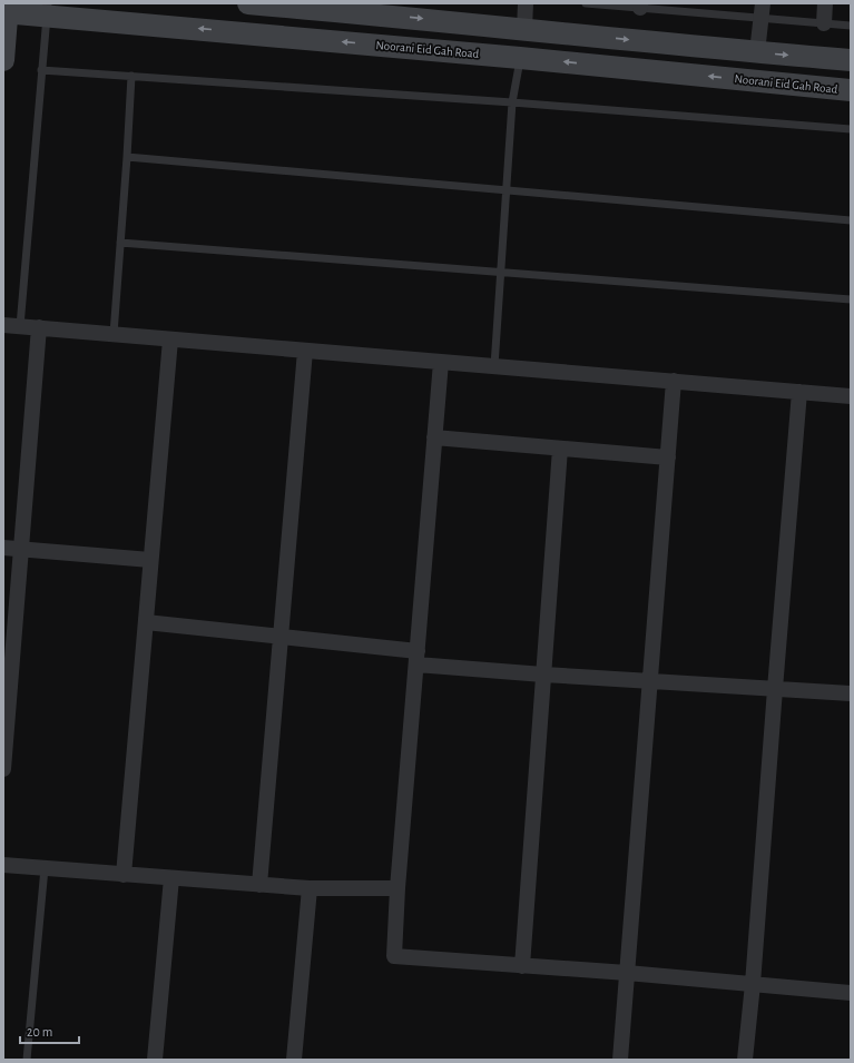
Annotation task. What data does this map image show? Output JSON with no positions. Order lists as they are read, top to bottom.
{
  "streets": {
    "main road": ["Noorani Eid Gah Road"]
  },
  "scale_bar": "20 m"
}
